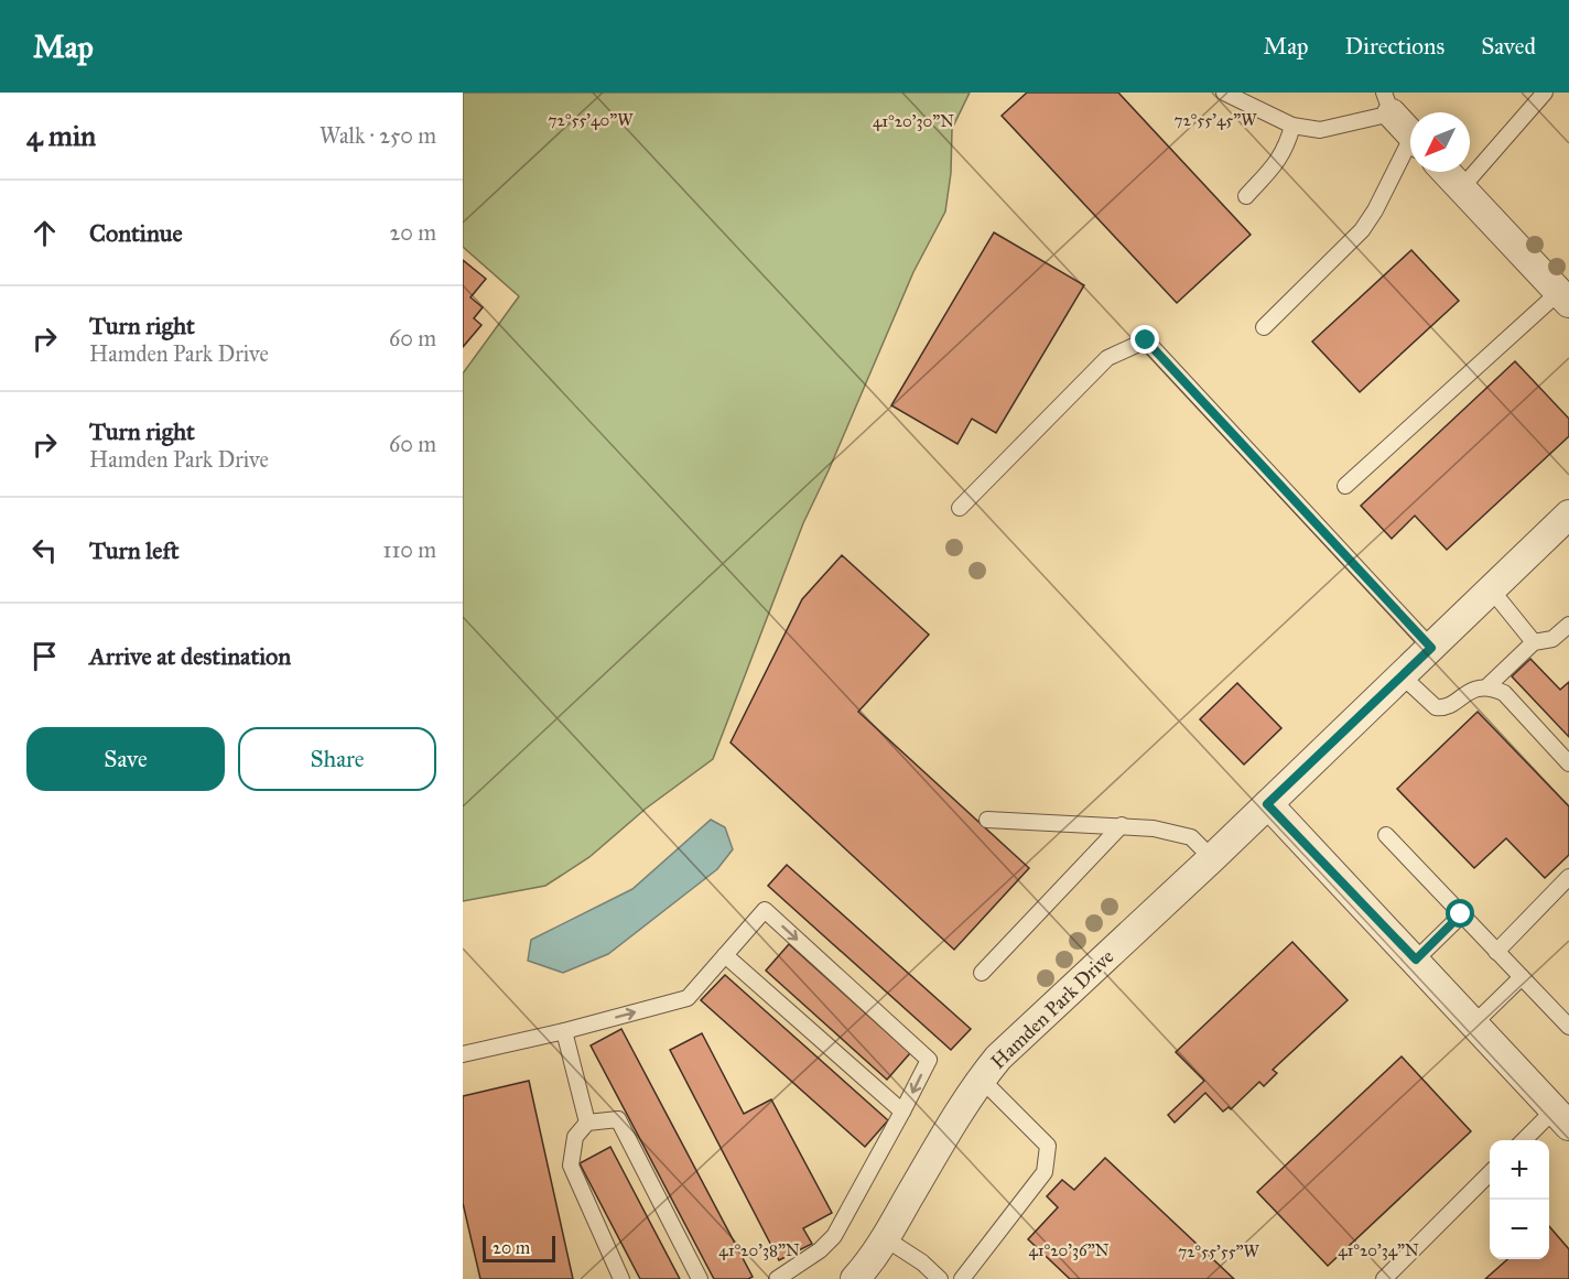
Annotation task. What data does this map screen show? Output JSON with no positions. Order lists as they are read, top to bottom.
{
  "streets": {
    "street": ["Hamden Park Drive"]
  },
  "scale_bar": "20 m",
  "north": "bottom left",
  "page": {
    "header": "Map",
    "nav": ["Map", "Directions", "Saved"],
    "heading": ["4 min", "Walk · 250 m"],
    "list": [
      ["Continue", "20 m"],
      ["Turn right", "Hamden Park Drive", "60 m"],
      ["Turn right", "Hamden Park Drive", "60 m"],
      ["Turn left", "110 m"],
      "Arrive at destination"
    ],
    "buttons": ["Save", "Share"],
    "map_buttons": ["+", "−"],
    "scale": "20 m"
  },
  "coordinates": [
    "72°55'40\"W",
    "72°55'45\"W",
    "41°20'30\"N",
    "41°20'38\"N",
    "41°20'36\"N",
    "41°20'34\"N",
    "72°55'55\"W"
  ]
}
